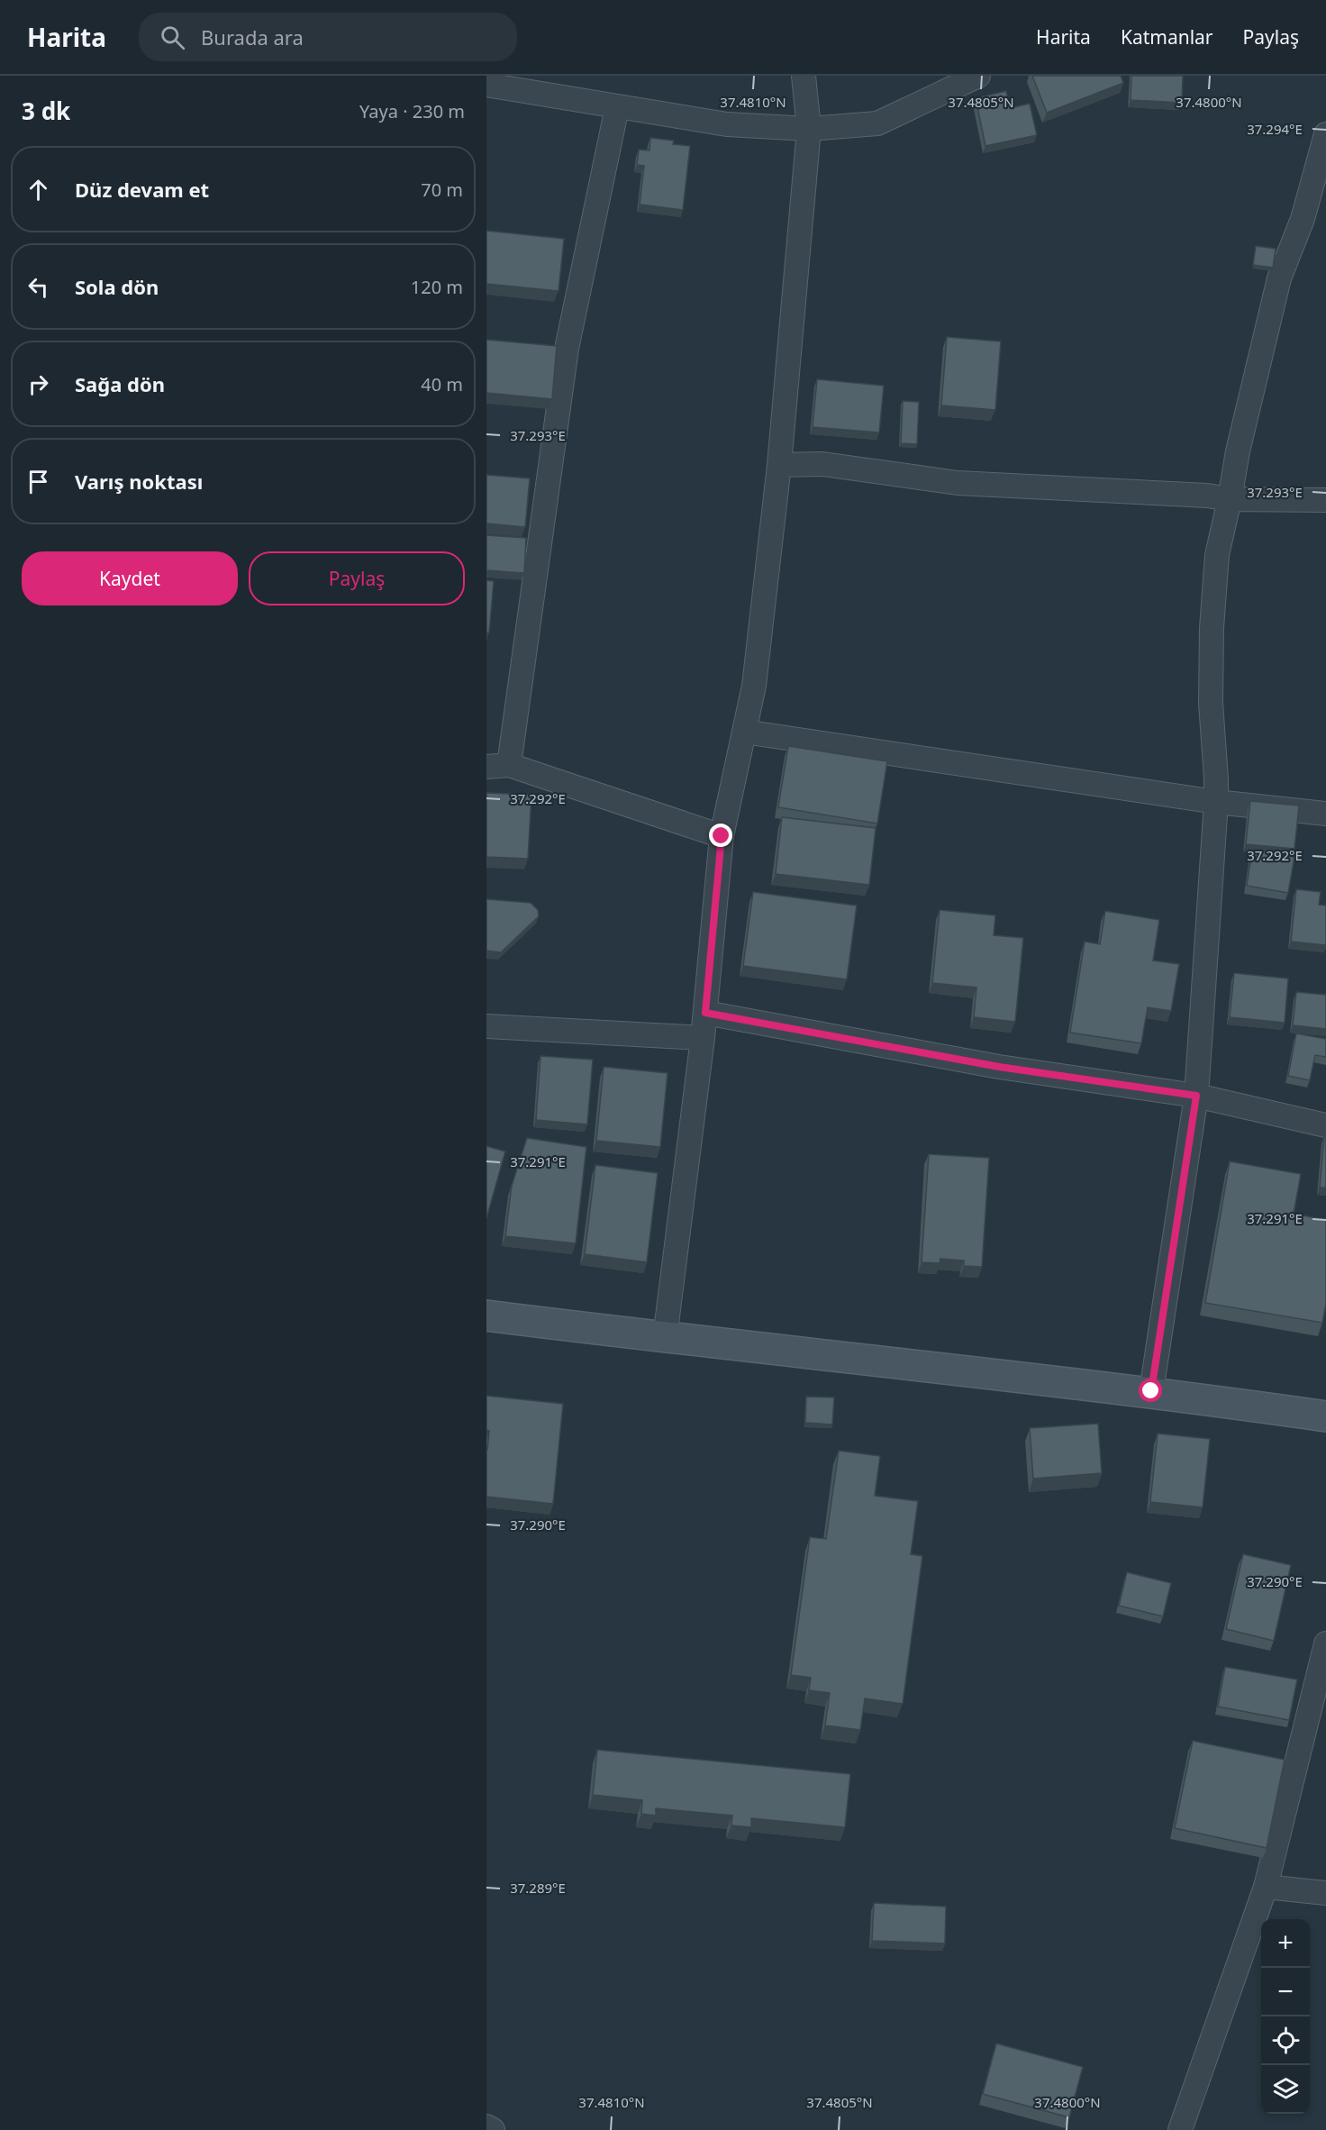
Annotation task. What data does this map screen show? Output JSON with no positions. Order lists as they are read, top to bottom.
{
  "page": {
    "header": "Harita",
    "search": "Burada ara",
    "nav": ["Harita", "Katmanlar", "Paylaş"],
    "heading": ["3 dk", "Yaya · 230 m"],
    "list": [
      ["Düz devam et", "70 m"],
      ["Sola dön", "120 m"],
      ["Sağa dön", "40 m"],
      "Varış noktası"
    ],
    "buttons": ["Kaydet", "Paylaş"],
    "map_buttons": ["+", "−"]
  },
  "coordinates": [
    "37.4810°N",
    "37.4805°N",
    "37.4800°N",
    "37.294°E",
    "37.293°E",
    "37.292°E",
    "37.291°E",
    "37.290°E",
    "37.289°E"
  ]
}
